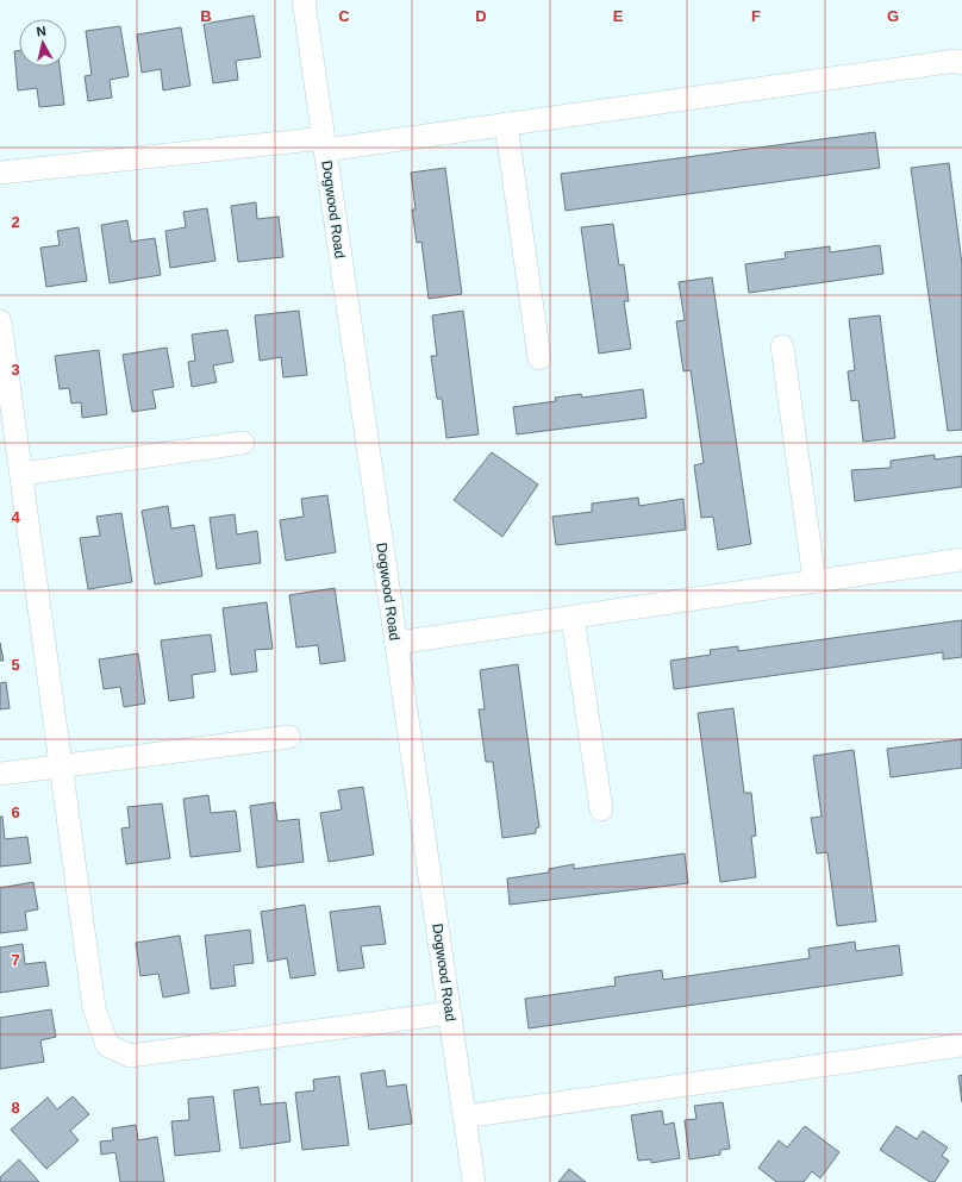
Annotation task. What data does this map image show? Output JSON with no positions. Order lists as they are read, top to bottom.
{
  "streets": {
    "street": ["Dogwood Road"]
  },
  "north": "top",
  "grid": {
    "columns": [
      "B",
      "C",
      "D",
      "E",
      "F",
      "G"
    ],
    "rows": [
      "2",
      "3",
      "4",
      "5",
      "6",
      "7",
      "8"
    ]
  }
}
